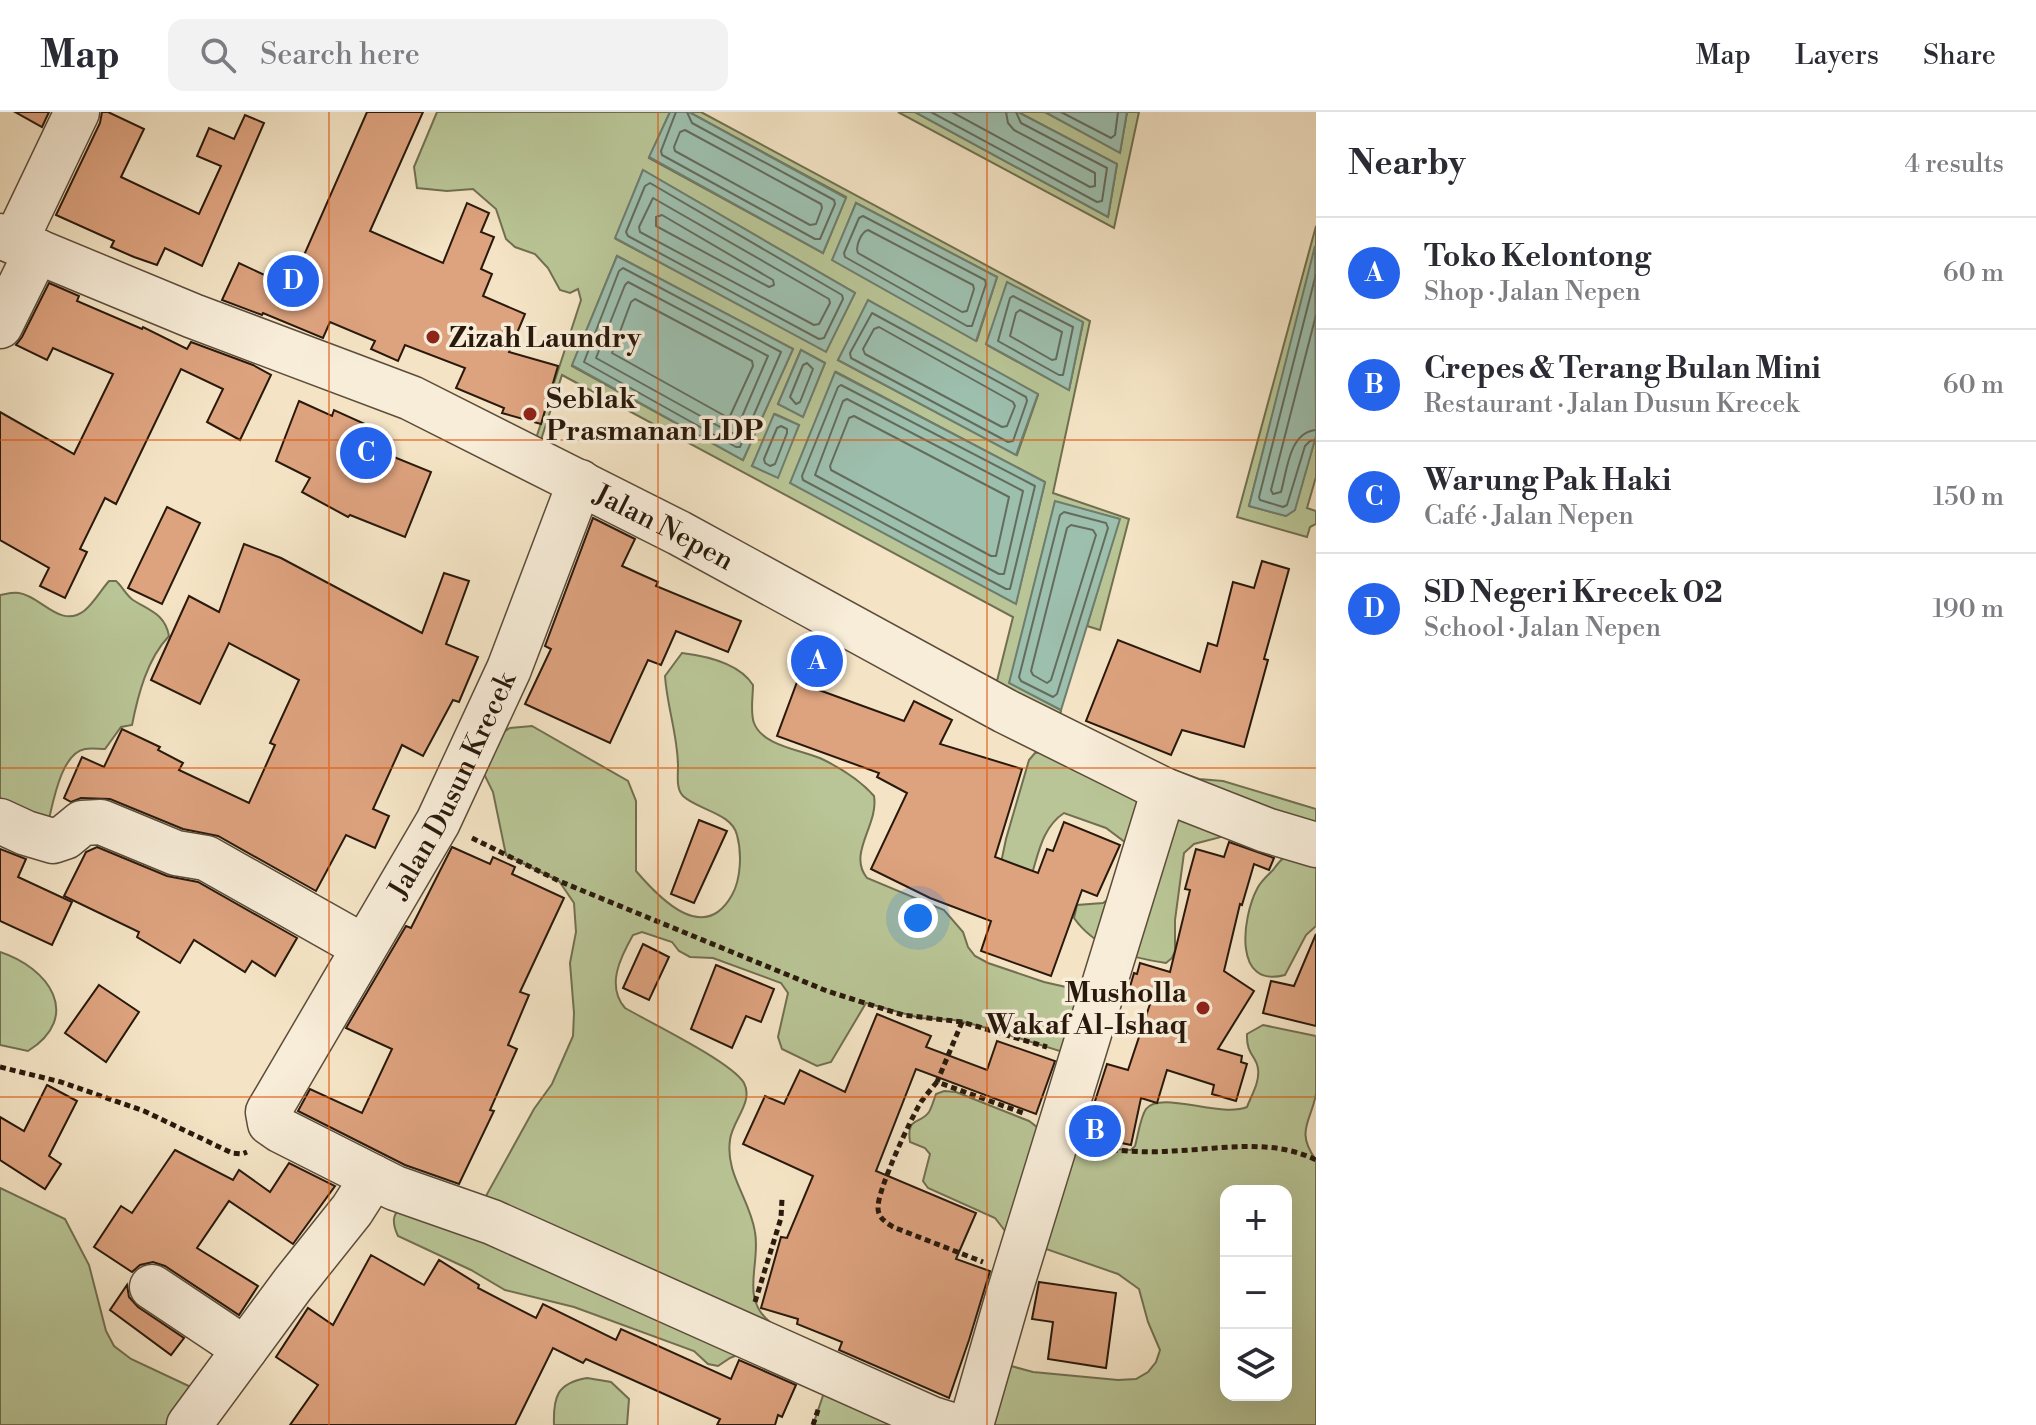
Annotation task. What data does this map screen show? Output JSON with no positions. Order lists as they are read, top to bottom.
{
  "streets": {
    "street": ["Jalan Nepen", "Jalan Dusun Krecek"]
  },
  "crossings": [
    ["Jalan Nepen", "Jalan Dusun Krecek"]
  ],
  "places": ["Zizah Laundry", "Seblak Prasmanan LDP", "Musholla Wakaf Al-Ishaq"],
  "page": {
    "header": "Map",
    "search": "Search here",
    "nav": ["Map", "Layers", "Share"],
    "heading": ["Nearby", "4 results"],
    "list": [
      {
        "mark": "A",
        "name": "Toko Kelontong",
        "note": "Shop · Jalan Nepen",
        "value": "60 m"
      },
      {
        "mark": "B",
        "name": "Crepes & Terang Bulan Mini",
        "note": "Restaurant · Jalan Dusun Krecek",
        "value": "60 m"
      },
      {
        "mark": "C",
        "name": "Warung Pak Haki",
        "note": "Café · Jalan Nepen",
        "value": "150 m"
      },
      {
        "mark": "D",
        "name": "SD Negeri Krecek 02",
        "note": "School · Jalan Nepen",
        "value": "190 m"
      }
    ],
    "pins": [
      "D",
      "C",
      "A",
      "B"
    ],
    "map_buttons": ["+", "−"]
  }
}
